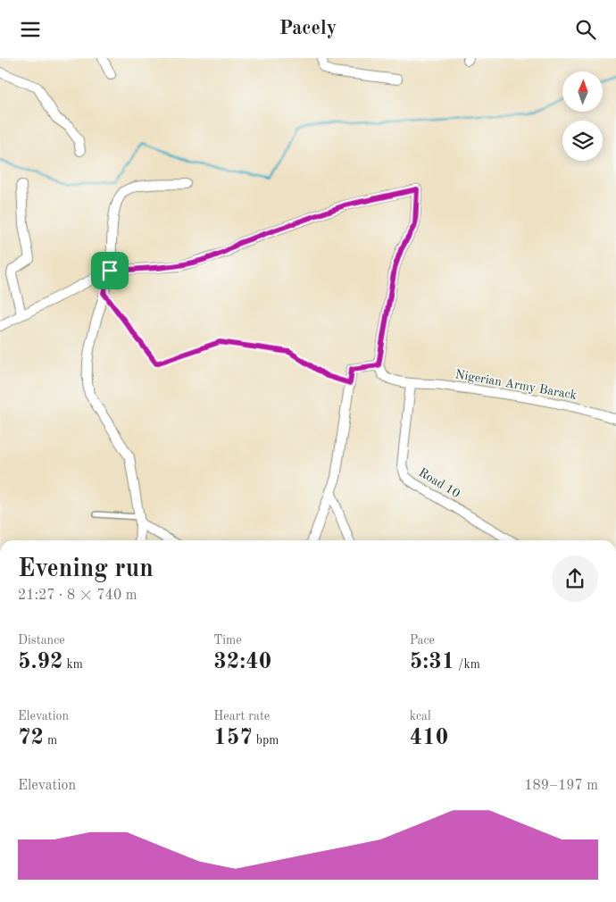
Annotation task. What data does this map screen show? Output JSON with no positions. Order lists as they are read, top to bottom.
{
  "streets": {
    "street": ["Nigerian Army Barack", "Road 10"]
  },
  "crossings": [
    ["Nigerian Army Barack", "Road 10"]
  ],
  "north": "top",
  "page": {
    "header": "Pacely",
    "heading": ["Evening run", "21:27 · 8 × 740 m"],
    "stats": [
      ["Distance", "5.92 km"],
      ["Time", "32:40"],
      ["Pace", "5:31 /km"],
      ["Elevation", "72 m"],
      ["Heart rate", "157 bpm"],
      ["kcal", "410"]
    ],
    "chart": ["Elevation", "189–197 m"]
  }
}
